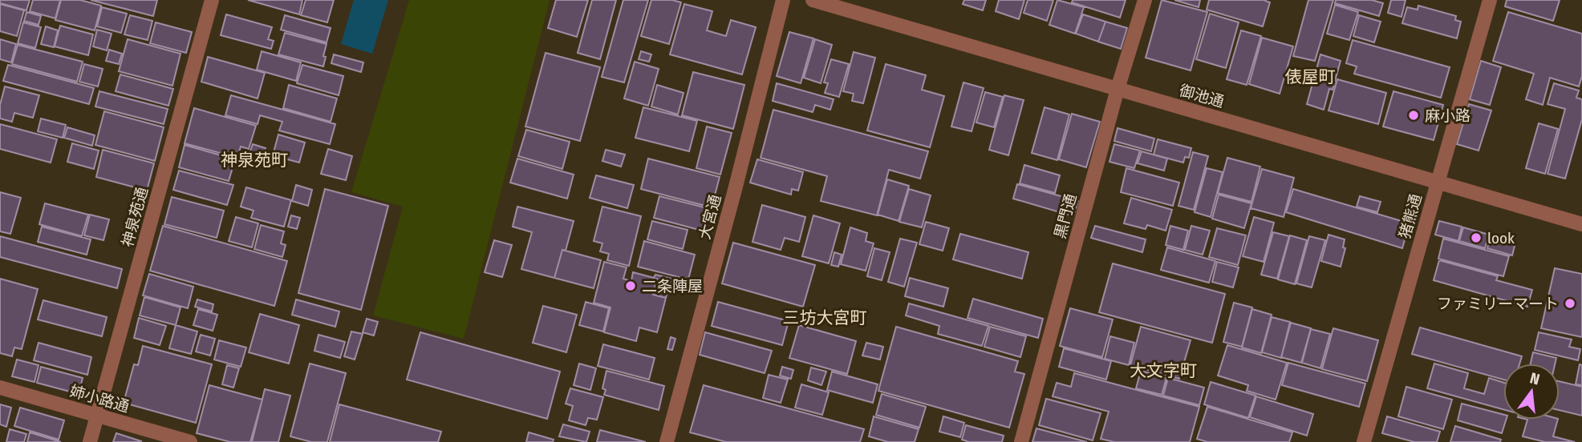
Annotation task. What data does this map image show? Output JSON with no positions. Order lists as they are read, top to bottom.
{
  "streets": {
    "street": [
      "御池通",
      "黒門通",
      "猪熊通",
      "神泉苑通",
      "大宮通",
      "姉小路通"
    ]
  },
  "crossings": [
    ["御池通", "黒門通"],
    ["御池通", "猪熊通"],
    ["神泉苑通", "姉小路通"]
  ],
  "districts": [
    "俵屋町",
    "神泉苑町",
    "三坊大宮町",
    "大文字町"
  ],
  "places": [
    "麻小路",
    "look",
    "二条陣屋",
    "ファミリーマート"
  ],
  "north": "top"
}
